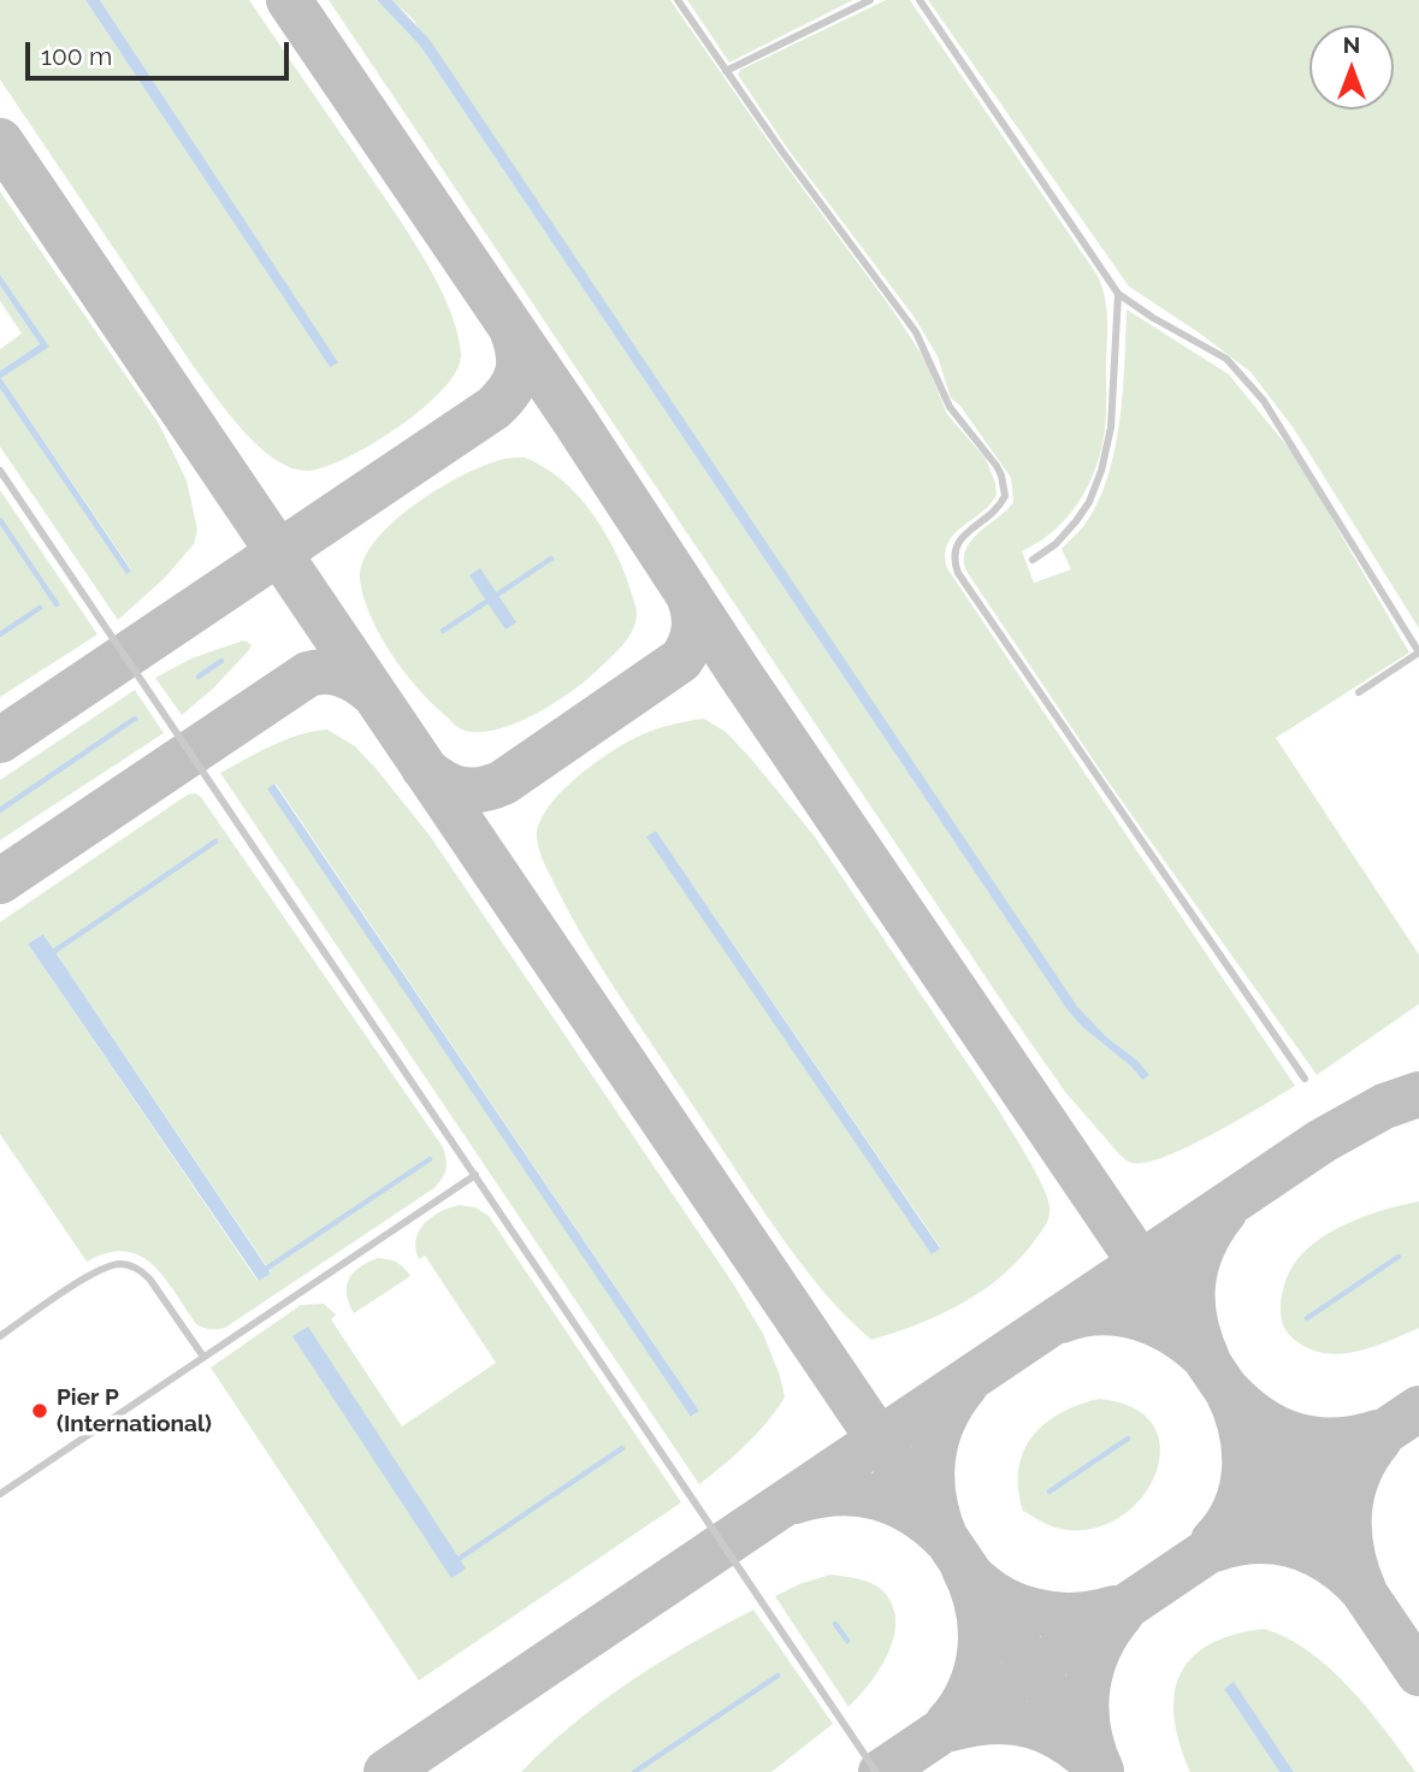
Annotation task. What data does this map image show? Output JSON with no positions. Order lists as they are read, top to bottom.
{
  "places": ["Pier P (International)"],
  "scale_bar": "100 m",
  "north": "top"
}
